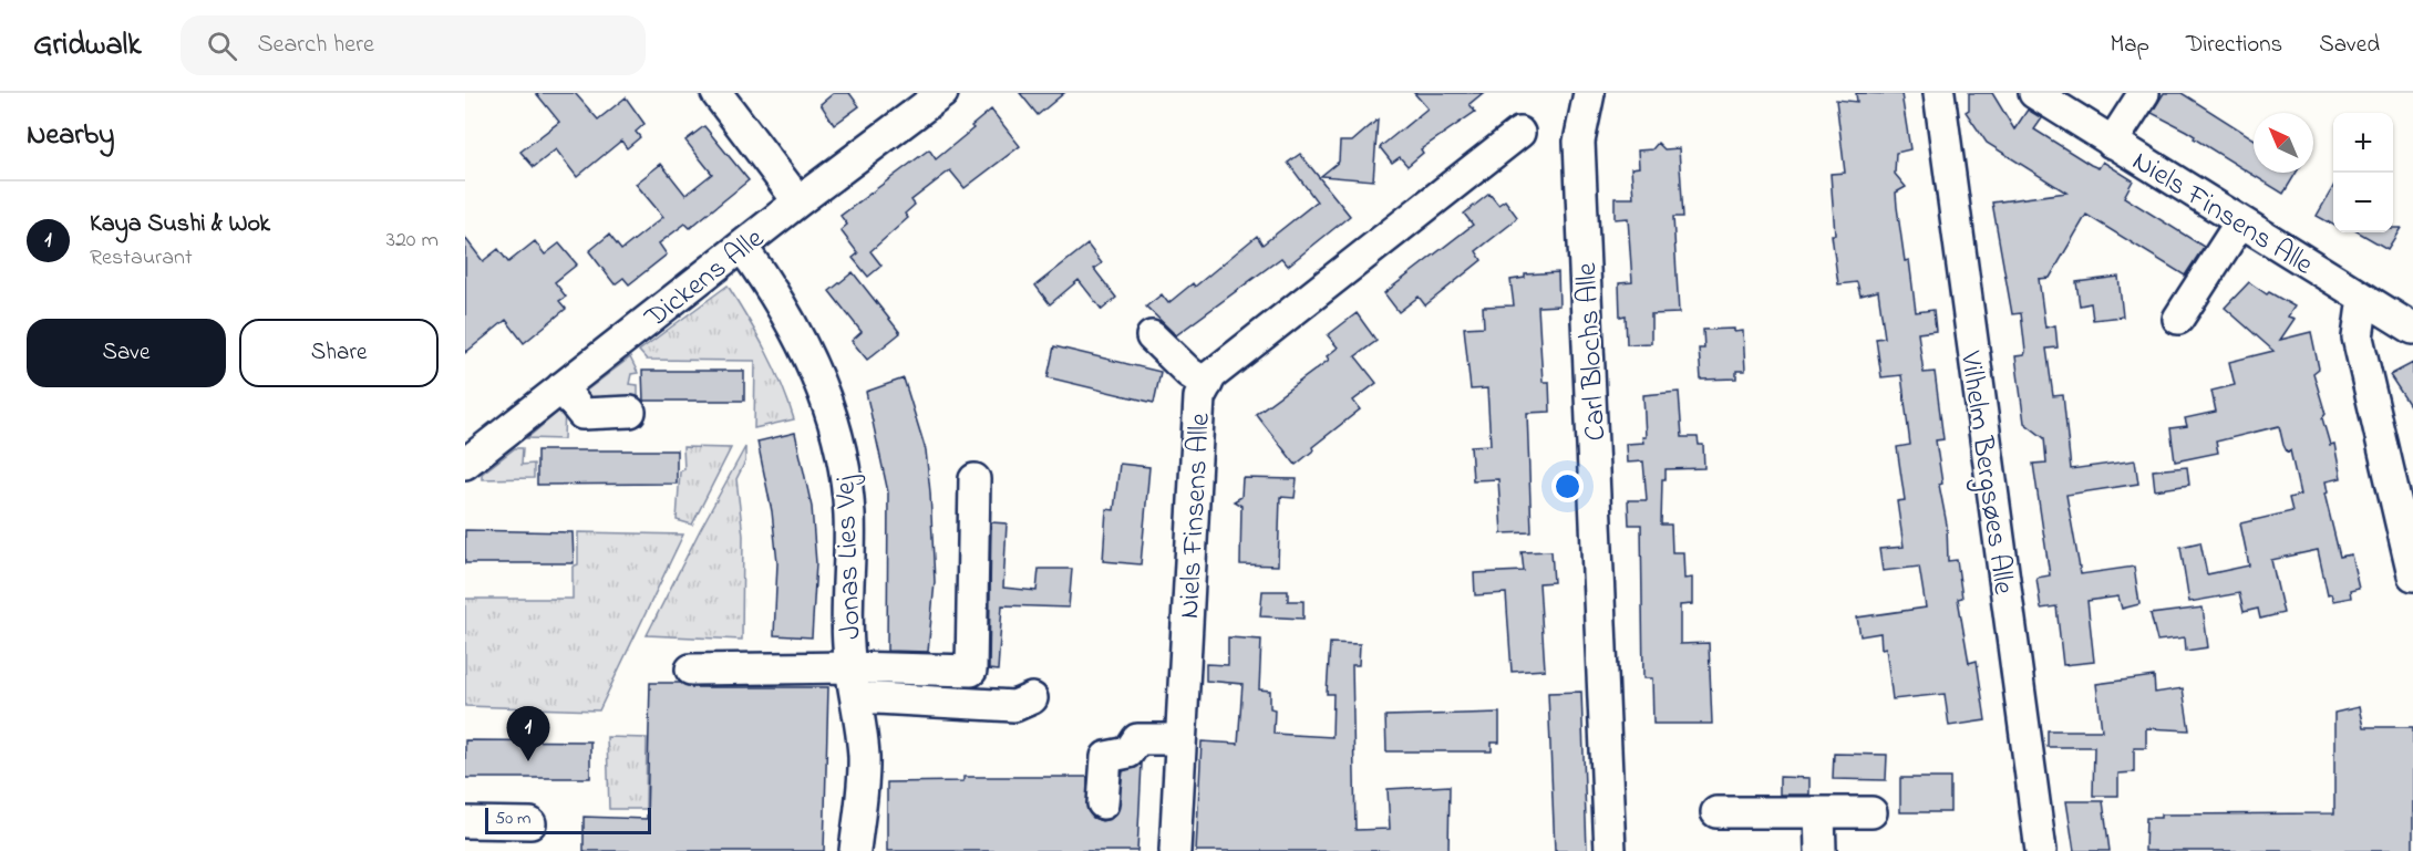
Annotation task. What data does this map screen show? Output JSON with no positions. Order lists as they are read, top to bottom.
{
  "streets": {
    "street": [
      "Niels Finsens Alle",
      "Dickens Alle",
      "Carl Blochs Alle",
      "Vilhelm Bergsøes Alle",
      "Jonas Lies Vej"
    ]
  },
  "crossings": [
    ["Dickens Alle", "Jonas Lies Vej"]
  ],
  "scale_bar": "50 m",
  "north": "top left",
  "page": {
    "header": "Gridwalk",
    "search": "Search here",
    "nav": ["Map", "Directions", "Saved"],
    "heading": "Nearby",
    "map_buttons": ["+", "−"],
    "list": [
      {
        "mark": "1",
        "name": "Kaya Sushi & Wok",
        "note": "Restaurant",
        "value": "320 m"
      }
    ],
    "buttons": ["Save", "Share"],
    "pins": "1",
    "scale": "50 m"
  }
}
